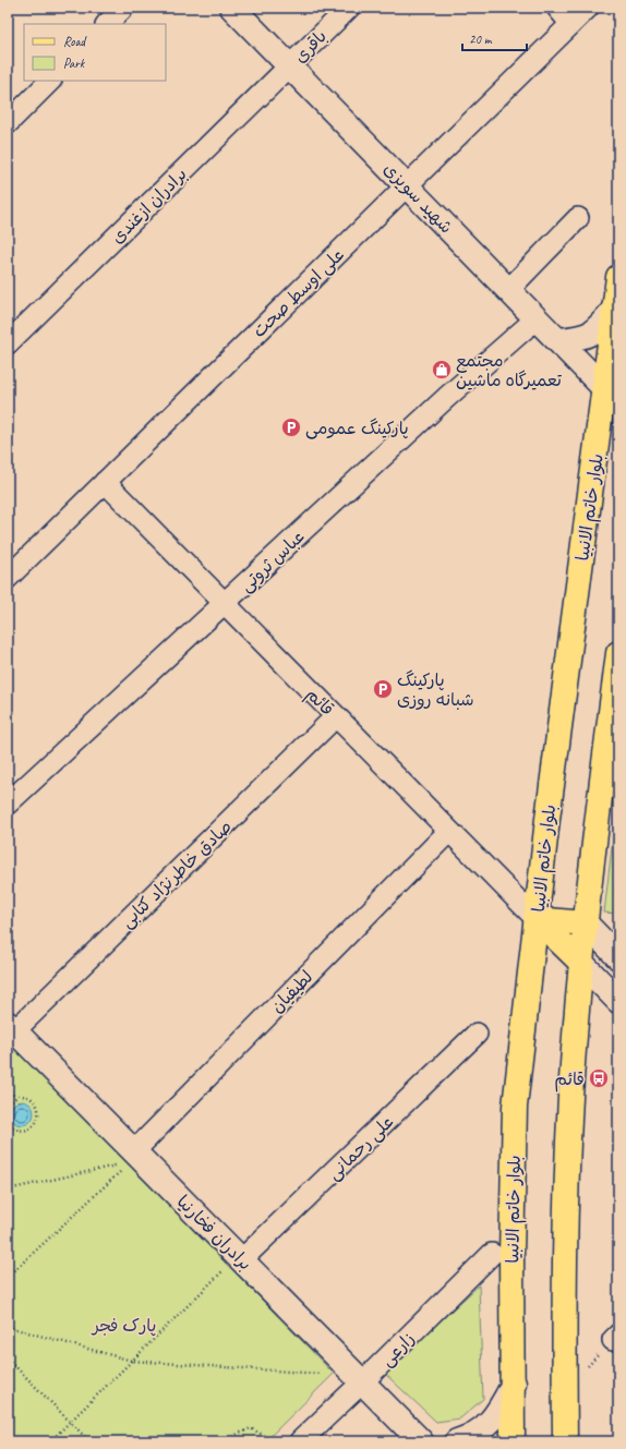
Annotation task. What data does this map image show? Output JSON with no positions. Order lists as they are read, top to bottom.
{
  "streets": {
    "main road": ["شهید سویزی", "بلوار خاتم الانبیا", "برادران فخارنیا"],
    "street": [
      "باقری",
      "برادران ازغندی",
      "علی اوسط صحت",
      "عباس ثروتی",
      "قائم",
      "صادق خاطرنژاد کتابی",
      "لطیفیان",
      "علی رحمانی",
      "زارعی"
    ]
  },
  "crossings": [
    ["باقری", "شهید سویزی"],
    ["باقری", "برادران ازغندی"],
    ["شهید سویزی", "برادران ازغندی"],
    ["شهید سویزی", "علی اوسط صحت"],
    ["شهید سویزی", "بلوار خاتم الانبیا"],
    ["شهید سویزی", "عباس ثروتی"],
    ["علی اوسط صحت", "قائم"],
    ["بلوار خاتم الانبیا", "قائم"],
    ["عباس ثروتی", "قائم"],
    ["قائم", "صادق خاطرنژاد کتابی"],
    ["قائم", "لطیفیان"],
    ["صادق خاطرنژاد کتابی", "برادران فخارنیا"],
    ["لطیفیان", "برادران فخارنیا"],
    ["علی رحمانی", "برادران فخارنیا"],
    ["برادران فخارنیا", "زارعی"]
  ],
  "parks": ["پارک فجر"],
  "places": {
    "shop": ["مجتمع تعمیرگاه ماشین"],
    "parking": ["پارکینگ عمومی", "پارکینگ شبانه روزی"],
    "bus stop": ["قائم"]
  },
  "legend": ["Road", "Park"],
  "scale_bar": "20 m"
}
